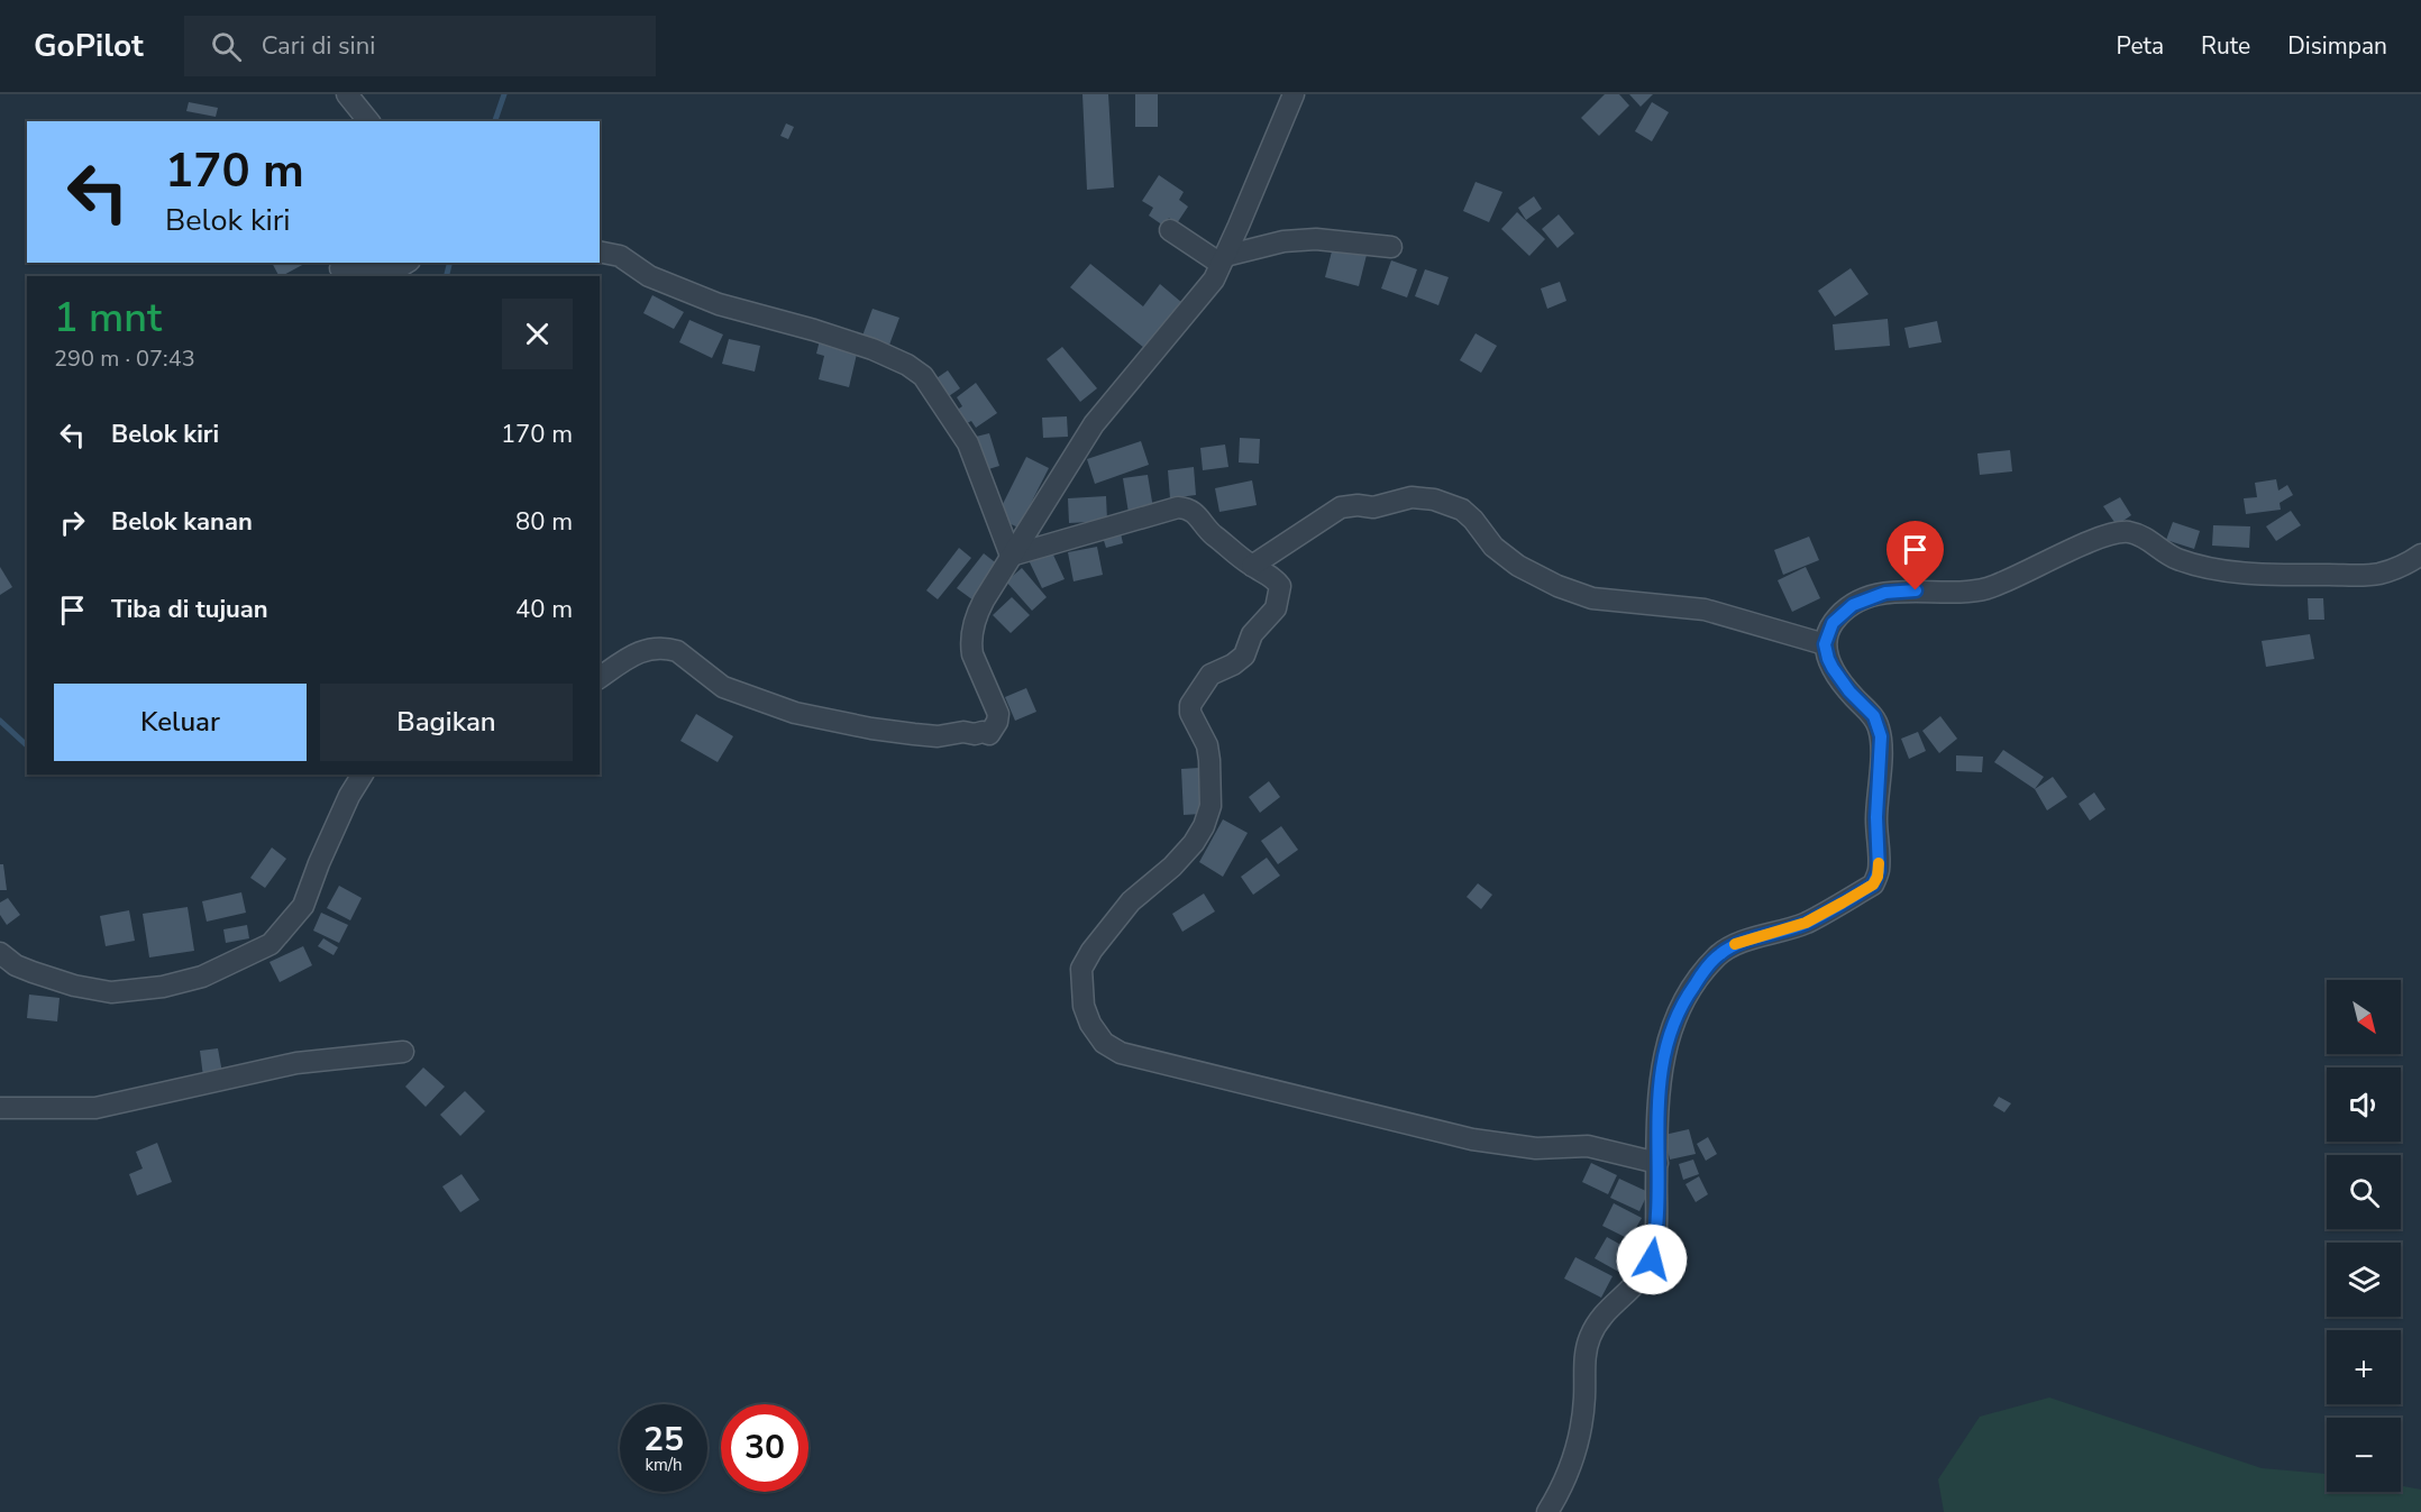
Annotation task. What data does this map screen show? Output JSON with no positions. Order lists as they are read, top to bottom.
{
  "north": "bottom right",
  "page": {
    "header": "GoPilot",
    "search": "Cari di sini",
    "nav": ["Peta", "Rute", "Disimpan"],
    "turn": ["170 m", "Belok kiri"],
    "heading": ["1 mnt", "290 m · 07:43"],
    "list": [
      {
        "name": "Belok kiri",
        "value": "170 m"
      },
      {
        "name": "Belok kanan",
        "value": "80 m"
      },
      {
        "name": "Tiba di tujuan",
        "value": "40 m"
      }
    ],
    "buttons": ["Keluar", "Bagikan"],
    "map_buttons": ["+", "−"],
    "speed": "25 km/h",
    "limit": "30"
  }
}
